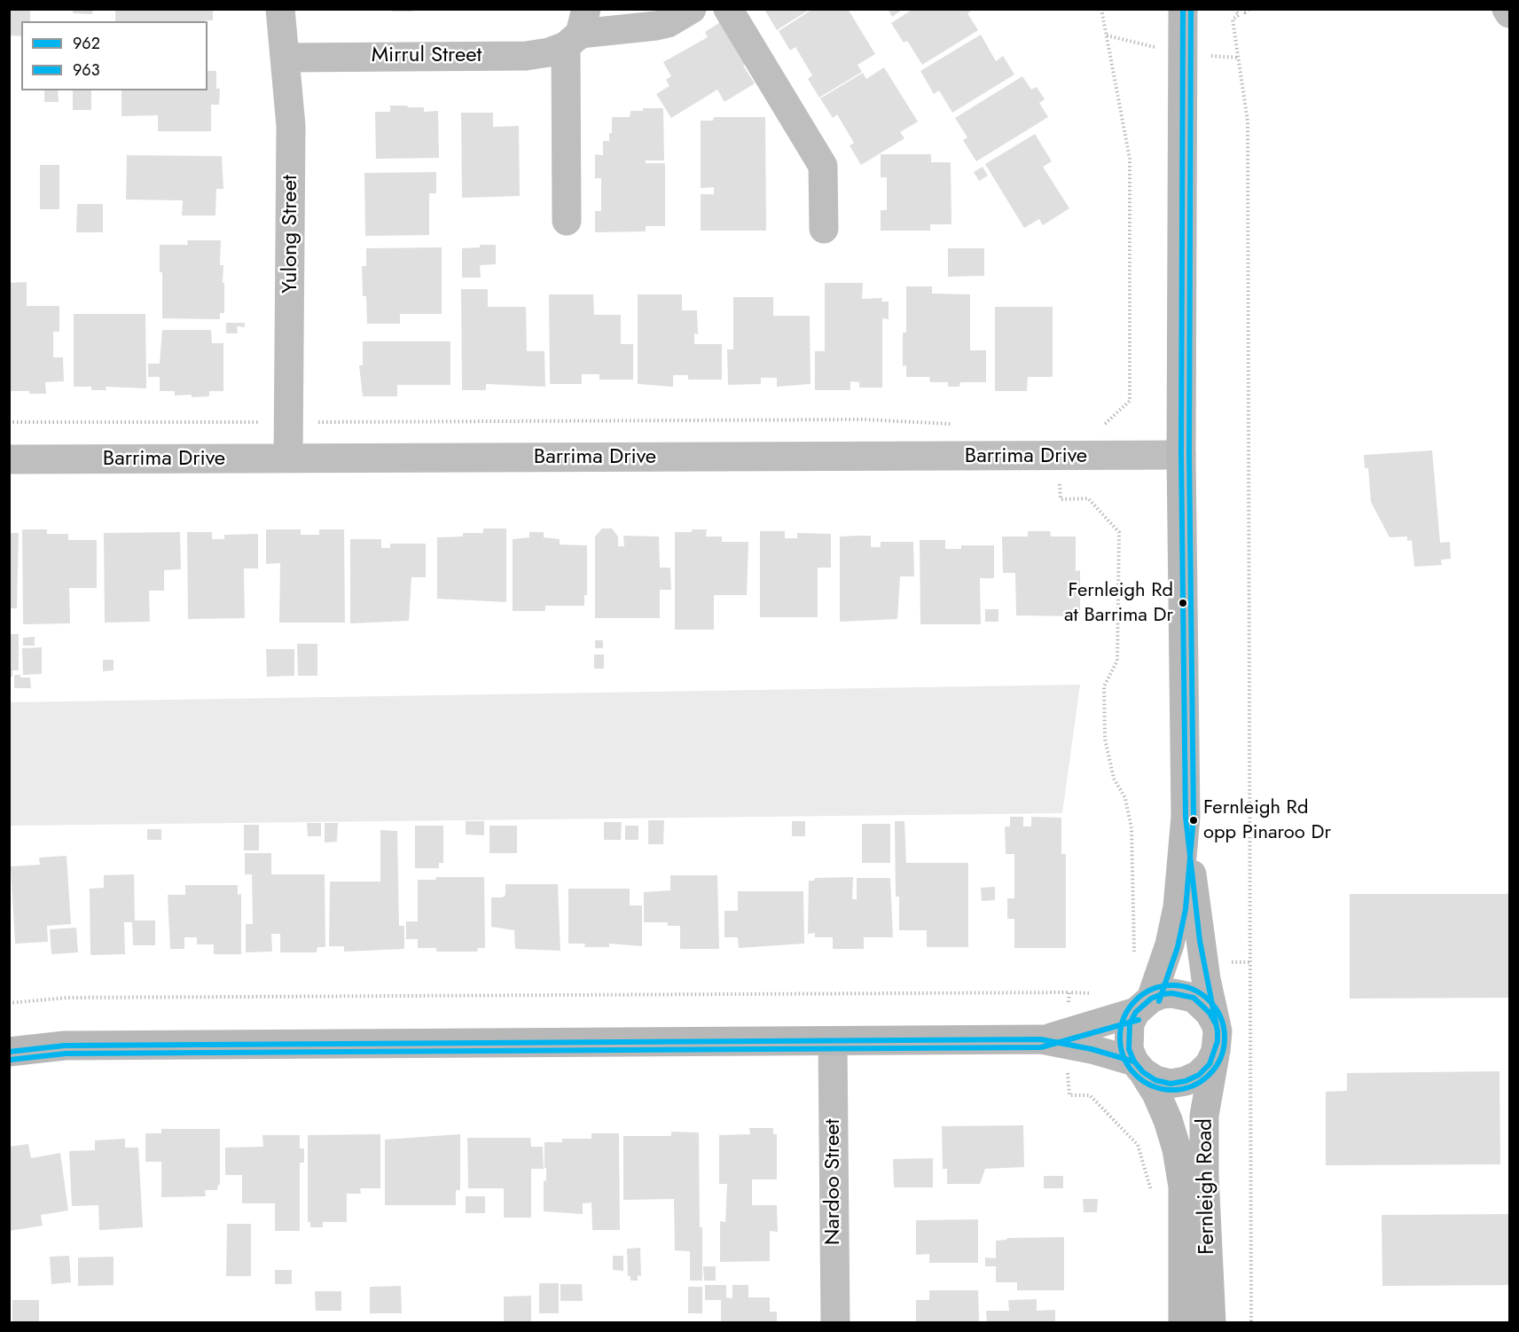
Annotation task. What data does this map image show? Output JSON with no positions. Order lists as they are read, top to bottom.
{
  "streets": {
    "street": [
      "Mirrul Street",
      "Yulong Street",
      "Barrima Drive",
      "Nardoo Street",
      "Fernleigh Road"
    ]
  },
  "crossings": [
    ["Mirrul Street", "Yulong Street"],
    ["Yulong Street", "Barrima Drive"],
    ["Barrima Drive", "Fernleigh Road"]
  ],
  "places": ["Fernleigh Rd at Barrima Dr", "Fernleigh Rd opp Pinaroo Dr"],
  "lines": ["transit line 962", "transit line 963"],
  "legend": ["962", "963"]
}
